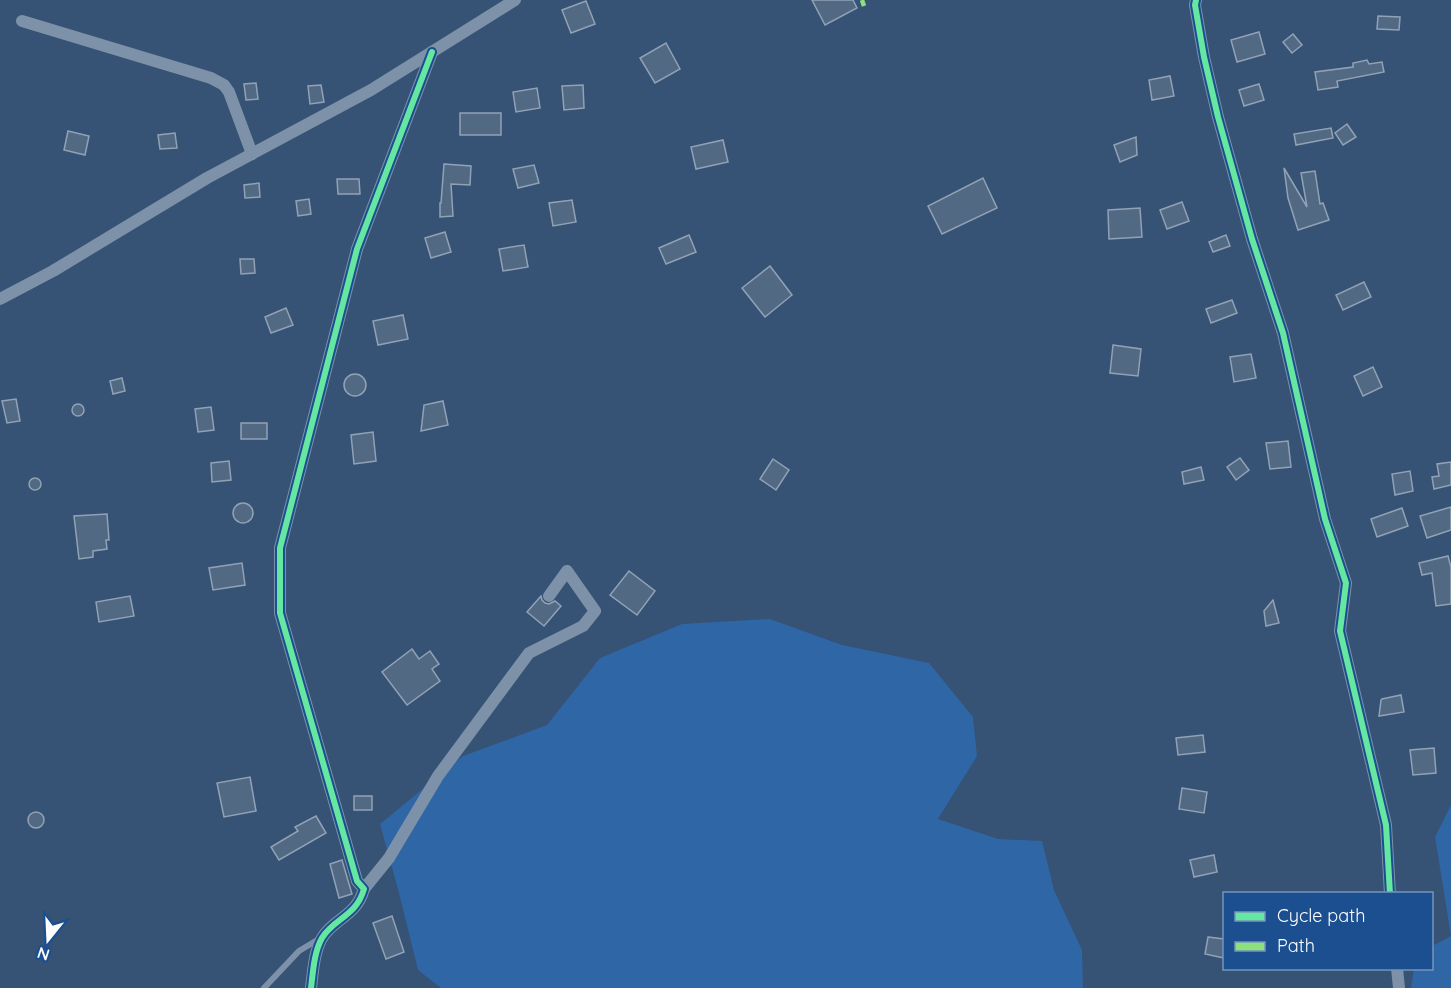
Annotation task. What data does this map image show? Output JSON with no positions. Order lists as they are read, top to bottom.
{
  "legend": ["Cycle path", "Path"],
  "north": "bottom"
}
